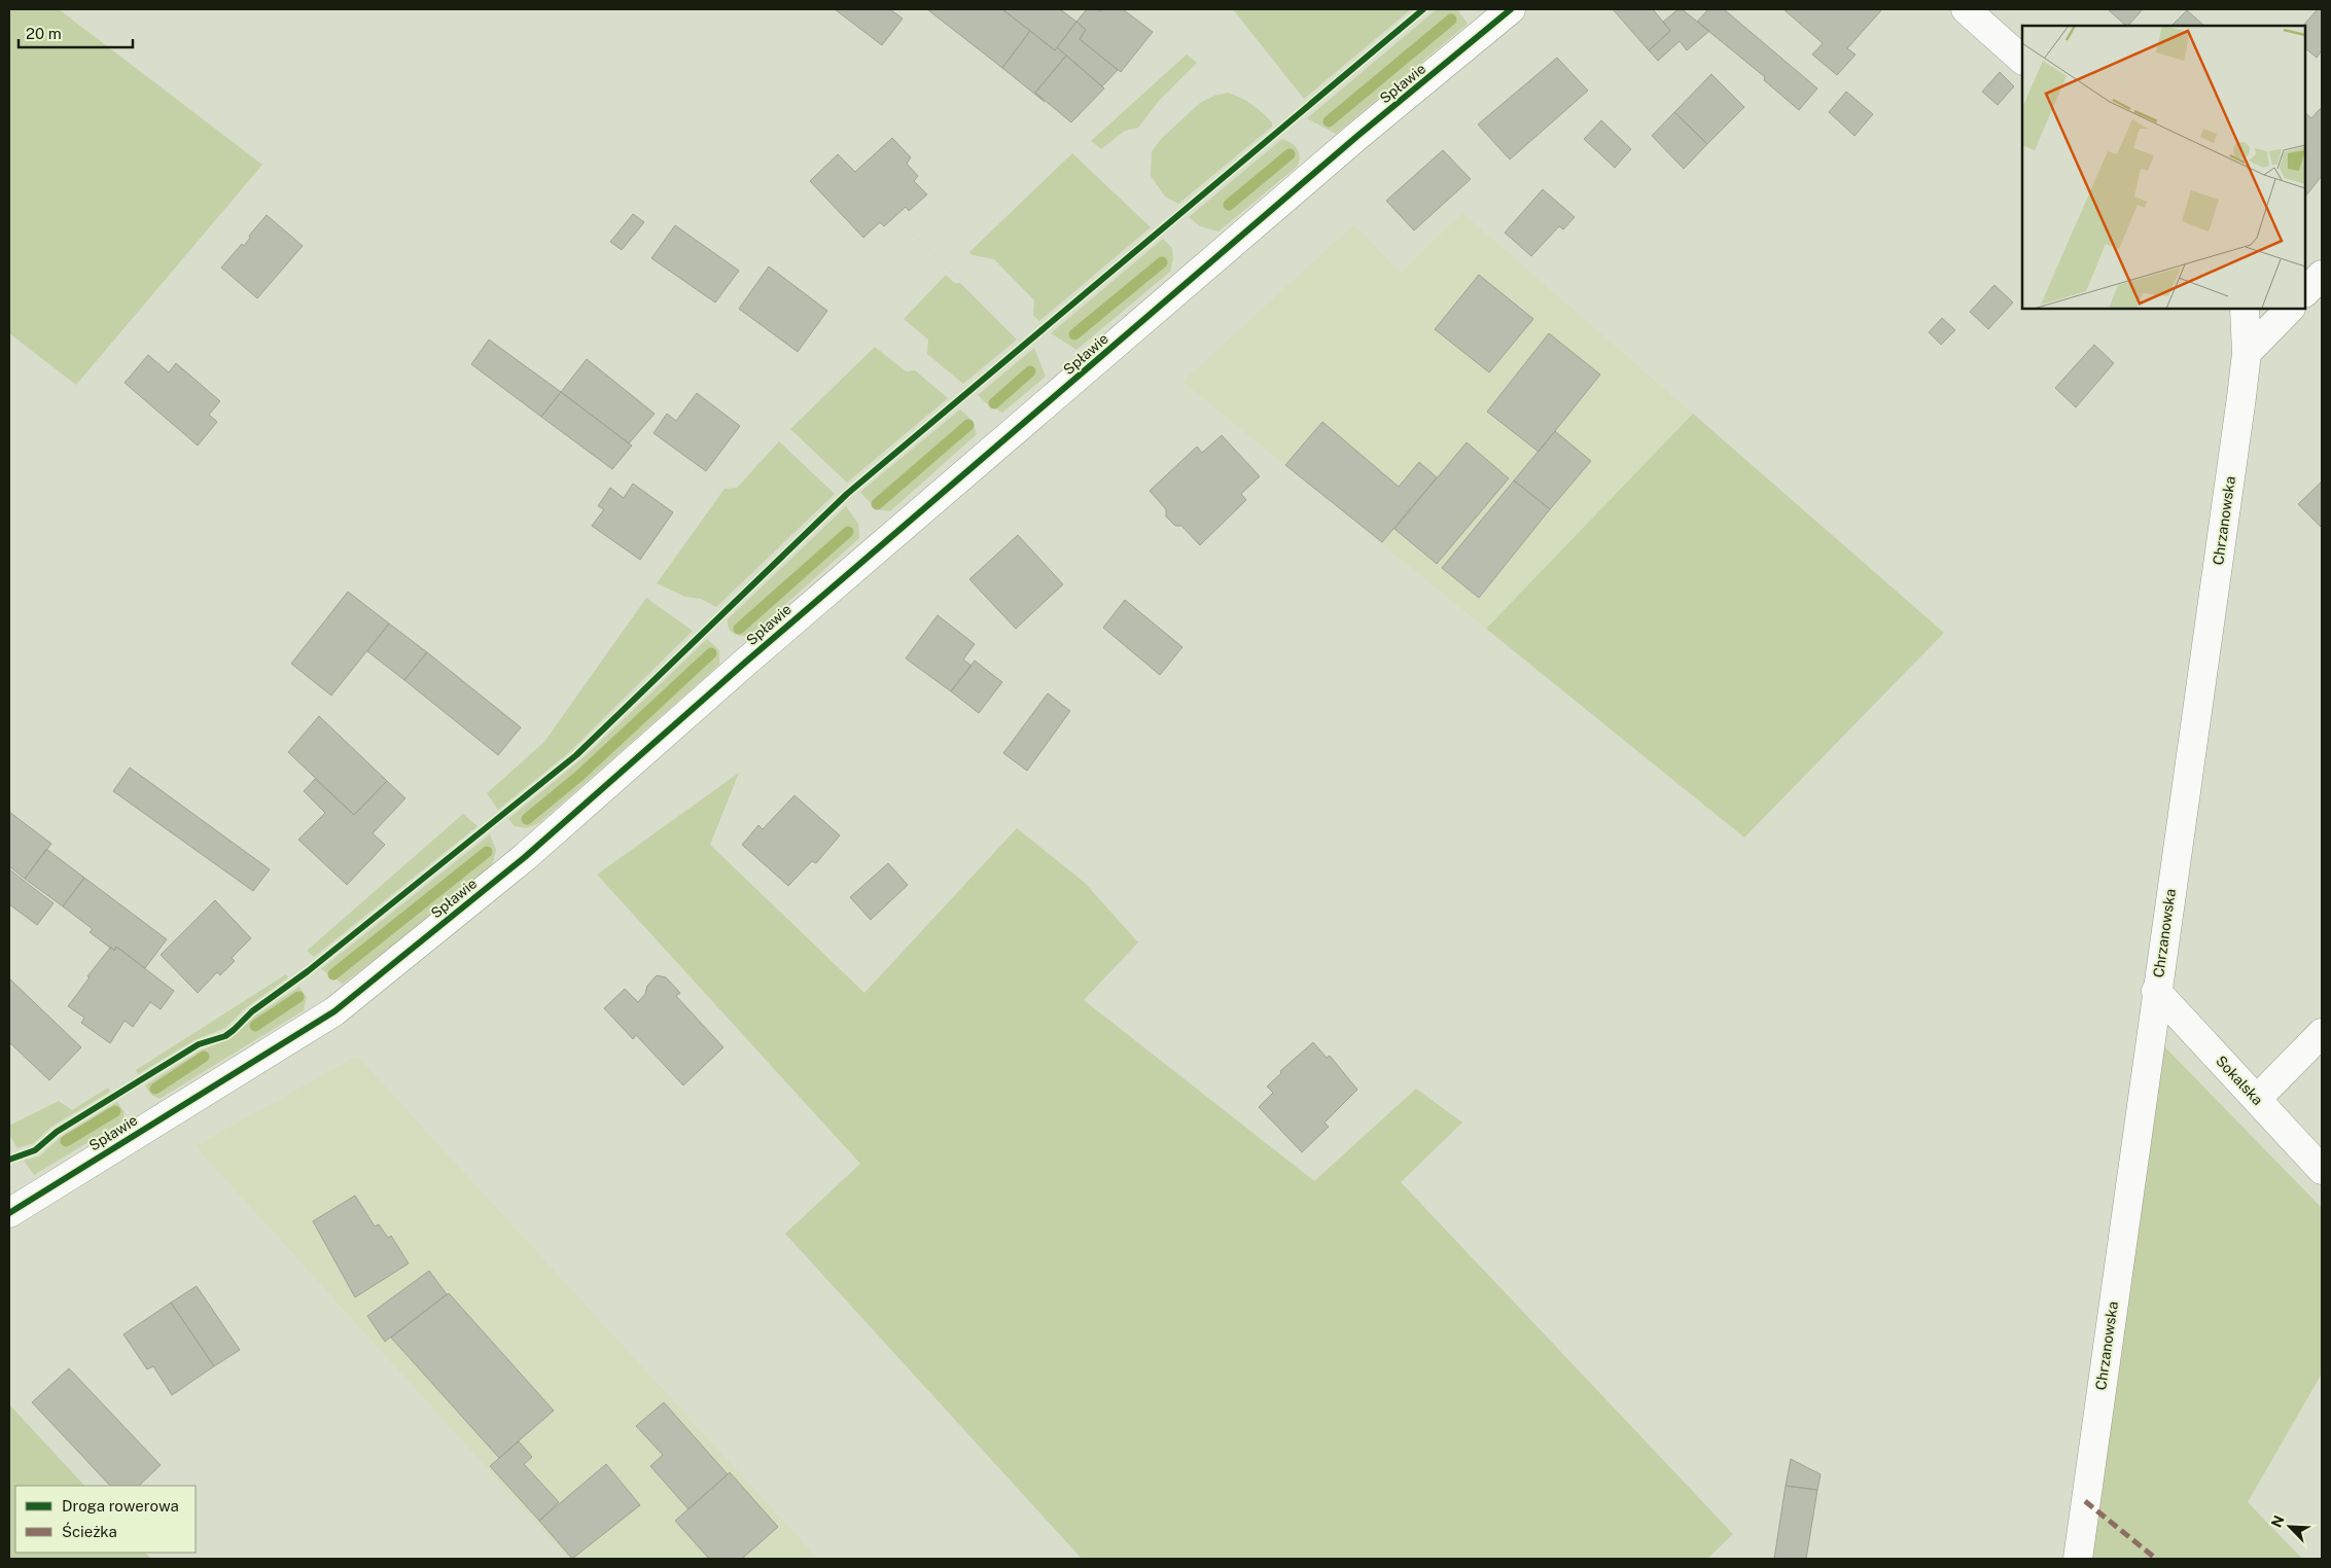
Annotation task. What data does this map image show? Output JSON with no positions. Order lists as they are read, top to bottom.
{
  "streets": {
    "street": ["Spławie", "Chrzanowska", "Sokalska"]
  },
  "crossings": [
    ["Chrzanowska", "Sokalska"]
  ],
  "legend": ["Droga rowerowa", "Ścieżka"],
  "scale_bar": "20 m",
  "north": "top left"
}
